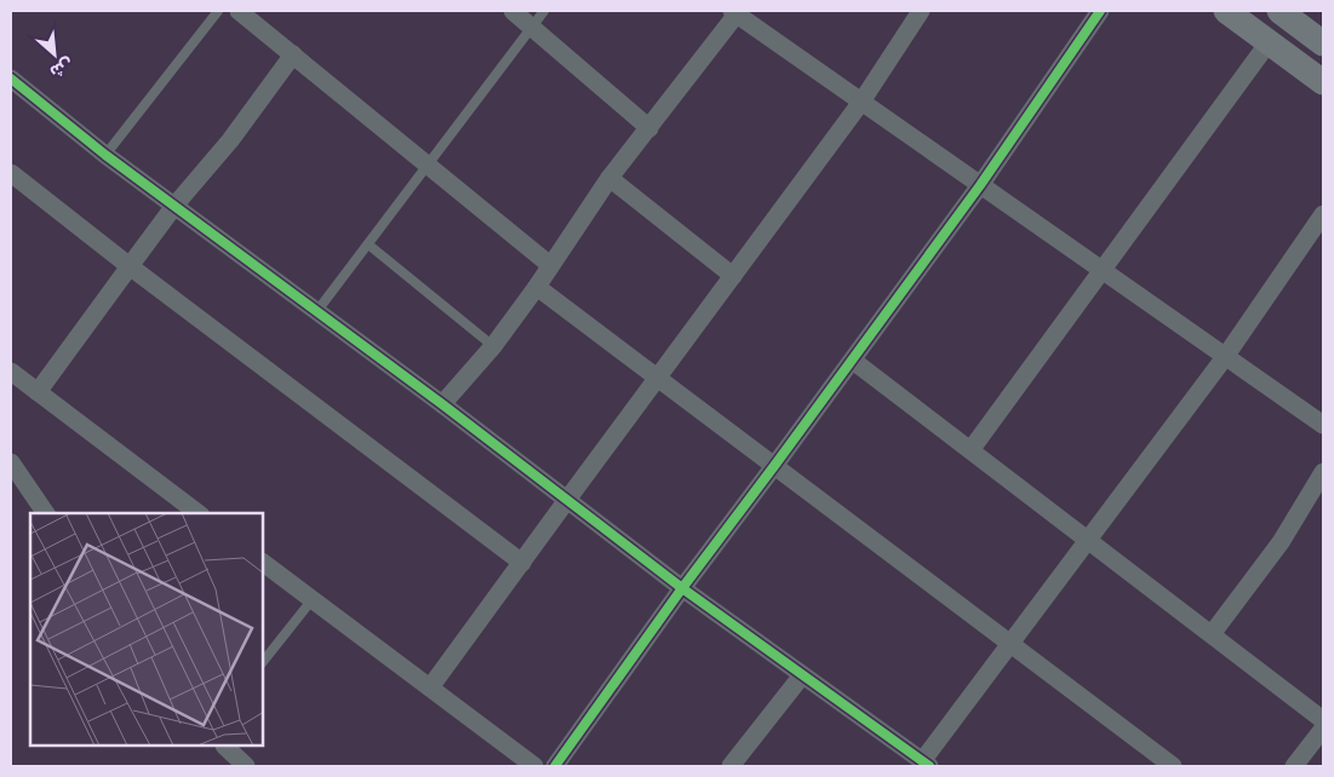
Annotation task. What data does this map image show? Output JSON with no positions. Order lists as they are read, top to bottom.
{
  "north": "bottom right"
}
